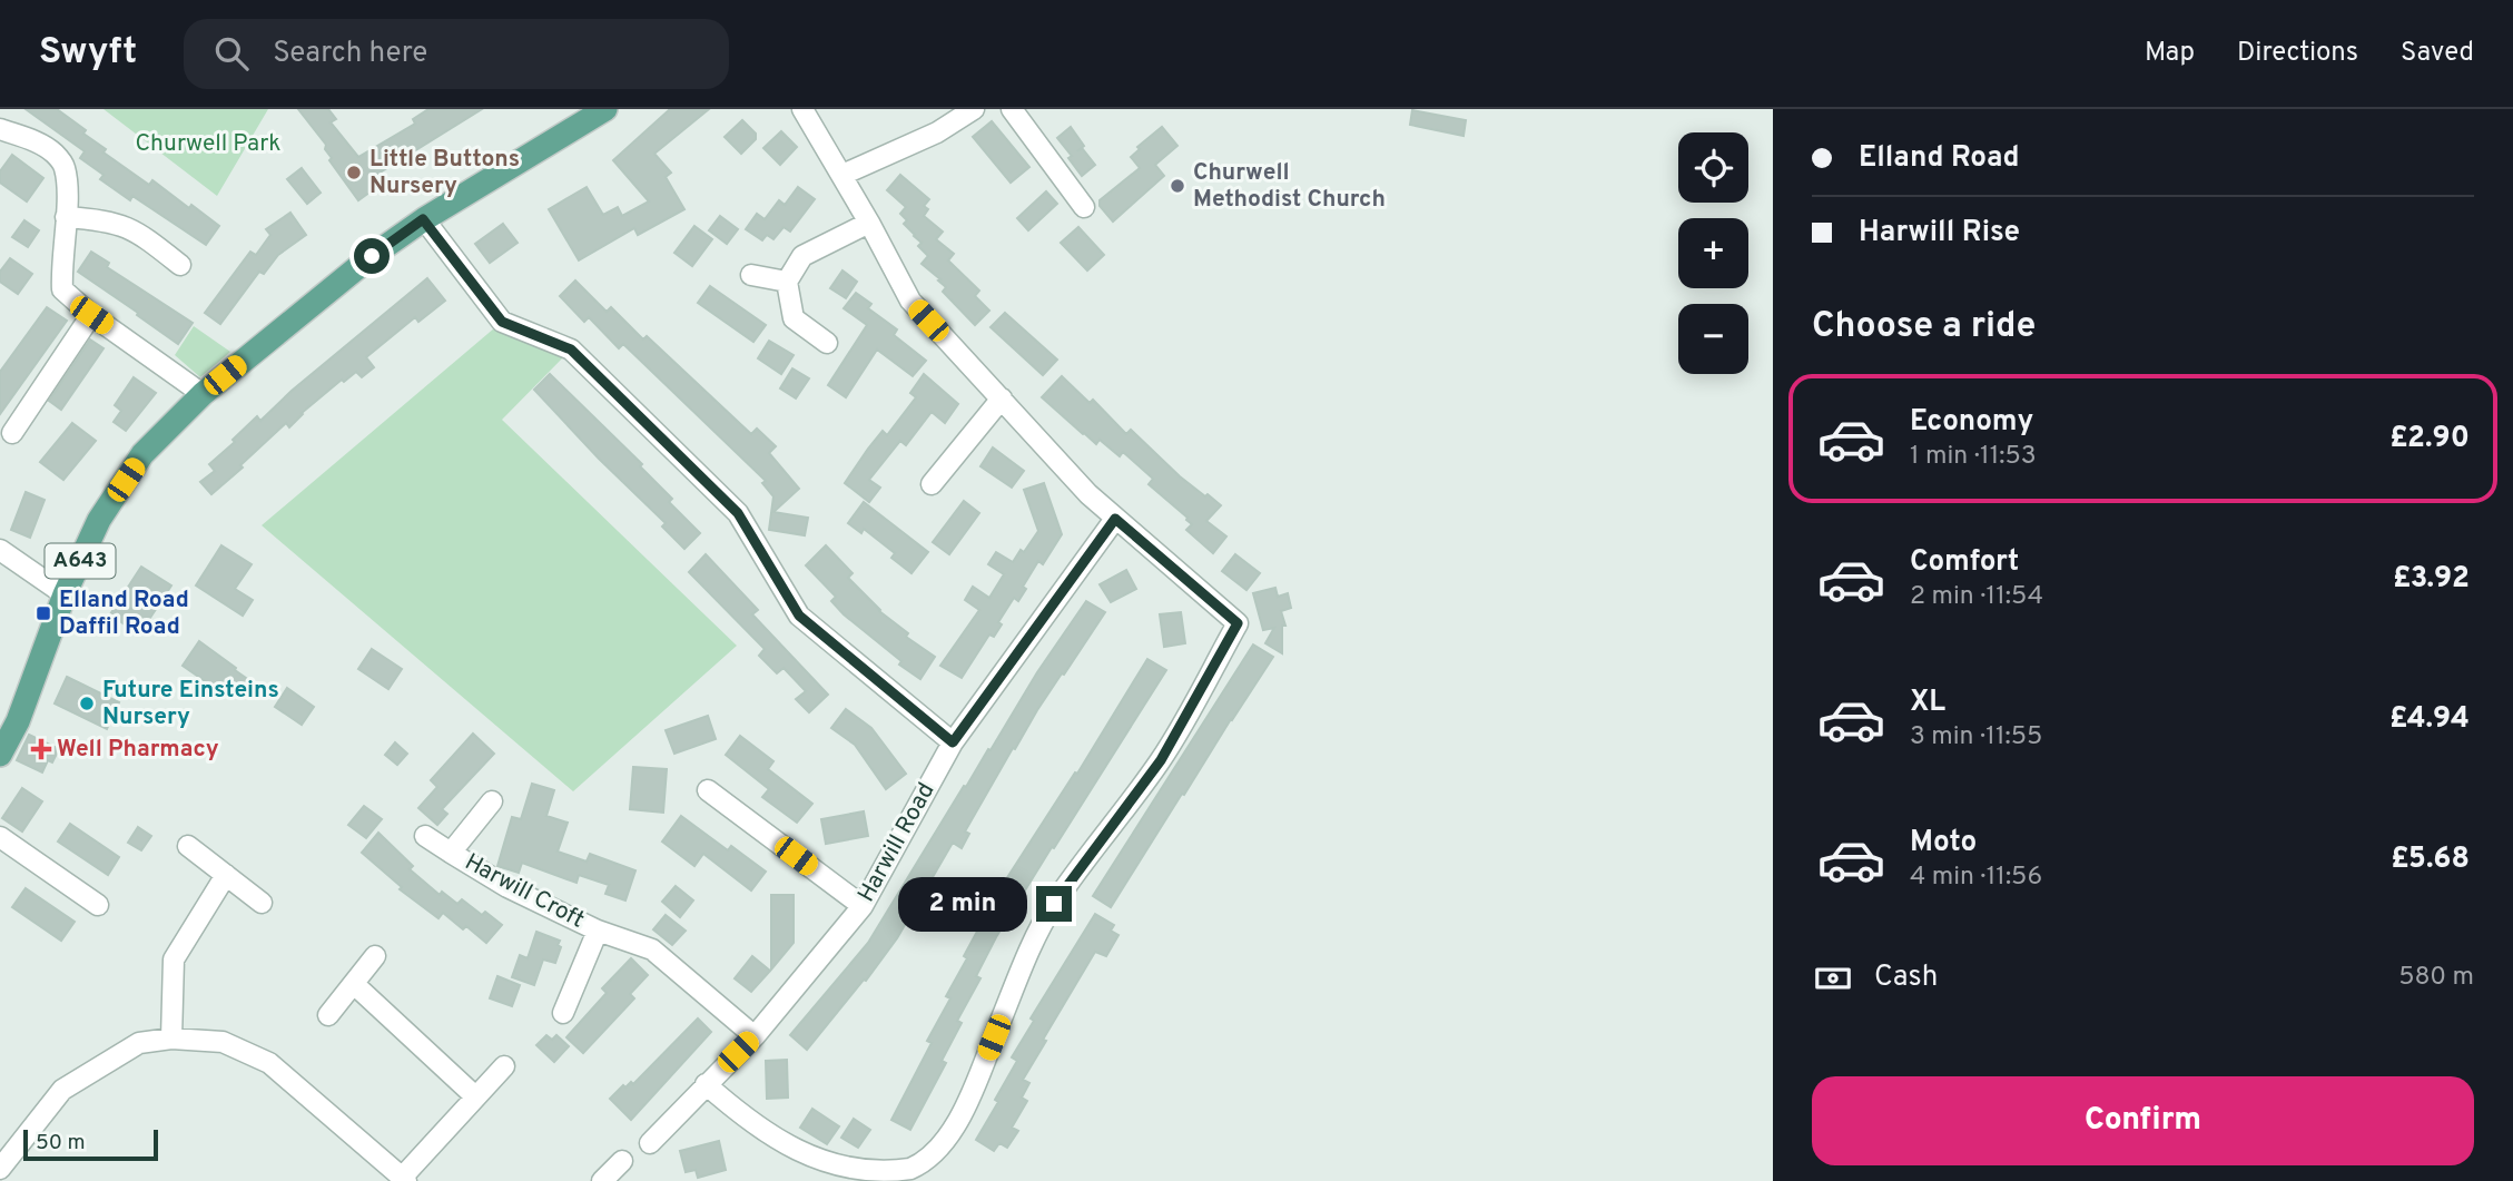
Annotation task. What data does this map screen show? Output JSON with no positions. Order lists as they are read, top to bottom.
{
  "streets": {
    "main road": ["A643"],
    "street": ["Harwill Road", "Harwill Croft"]
  },
  "crossings": [
    ["Harwill Road", "Harwill Croft"]
  ],
  "parks": ["Churwell Park"],
  "places": {
    "other": ["Little Buttons Nursery", "Churwell Methodist Church", "Future Einsteins Nursery"],
    "transit": ["Elland Road Daffil Road"],
    "health": ["Well Pharmacy"]
  },
  "scale_bar": "50 m",
  "page": {
    "header": "Swyft",
    "search": "Search here",
    "nav": ["Map", "Directions", "Saved"],
    "banner": ["Elland Road", "Harwill Rise"],
    "map_buttons": ["+", "−"],
    "heading": "Choose a ride",
    "list": [
      {
        "name": "Economy",
        "note": "1 min · 11:53",
        "value": "£2.90"
      },
      {
        "name": "Comfort",
        "note": "2 min · 11:54",
        "value": "£3.92"
      },
      {
        "name": "XL",
        "note": "3 min · 11:55",
        "value": "£4.94"
      },
      {
        "name": "Moto",
        "note": "4 min · 11:56",
        "value": "£5.68"
      }
    ],
    "bubble": "2 min",
    "pay": ["Cash", "580 m"],
    "buttons": "Confirm",
    "scale": "50 m"
  }
}
